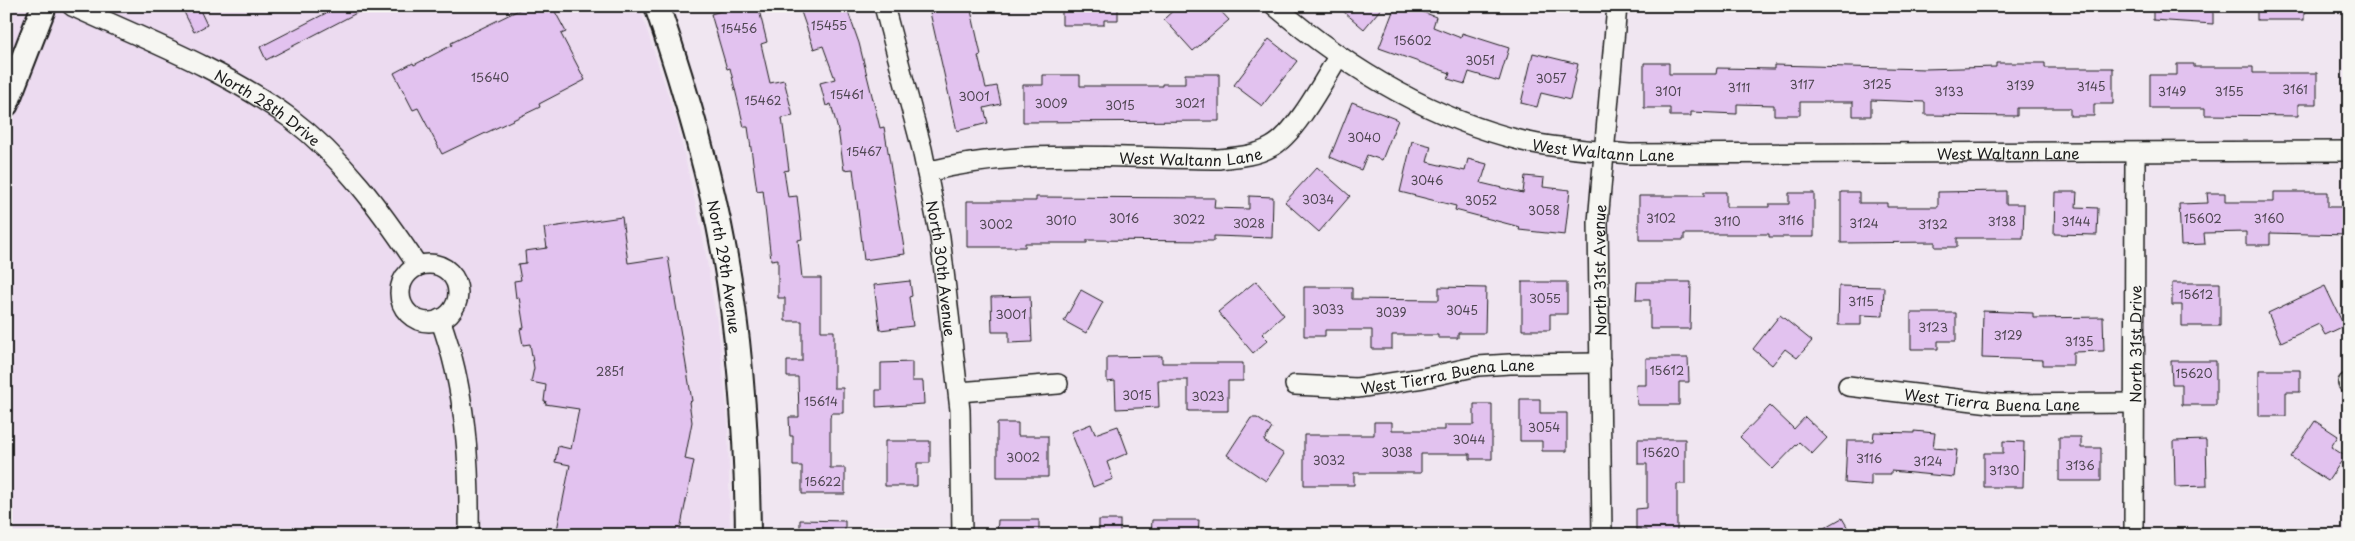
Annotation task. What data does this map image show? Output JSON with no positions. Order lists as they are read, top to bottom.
{
  "streets": {
    "street": [
      "North 28th Drive",
      "West Waltann Lane",
      "North 29th Avenue",
      "North 30th Avenue",
      "North 31st Avenue",
      "North 31st Drive",
      "West Tierra Buena Lane"
    ]
  },
  "crossings": [
    ["West Waltann Lane", "North 30th Avenue"],
    ["West Waltann Lane", "North 31st Avenue"],
    ["West Waltann Lane", "North 31st Drive"],
    ["North 31st Avenue", "West Tierra Buena Lane"],
    ["North 31st Drive", "West Tierra Buena Lane"]
  ],
  "house_numbers": [
    "15455",
    "15456",
    "15602",
    "3051",
    "15640",
    "3057",
    "3117",
    "3125",
    "3139",
    "3145",
    "3111",
    "3161",
    "3101",
    "3133",
    "3149",
    "3155",
    "15461",
    "3001",
    "15462",
    "3009",
    "3021",
    "3015",
    "3040",
    "15467",
    "3046",
    "3034",
    "3052",
    "3058",
    "3016",
    "3102",
    "15602",
    "3160",
    "3022",
    "3010",
    "3116",
    "3110",
    "3138",
    "3144",
    "3028",
    "3124",
    "3002",
    "3132",
    "15612",
    "3055",
    "3115",
    "3033",
    "3045",
    "3039",
    "3001",
    "3123",
    "3129",
    "3135",
    "15612",
    "2851",
    "15620",
    "3015",
    "3023",
    "15614",
    "3054",
    "3044",
    "3038",
    "15620",
    "3002",
    "3116",
    "3032",
    "3124",
    "3136",
    "3130",
    "15622"
  ]
}
